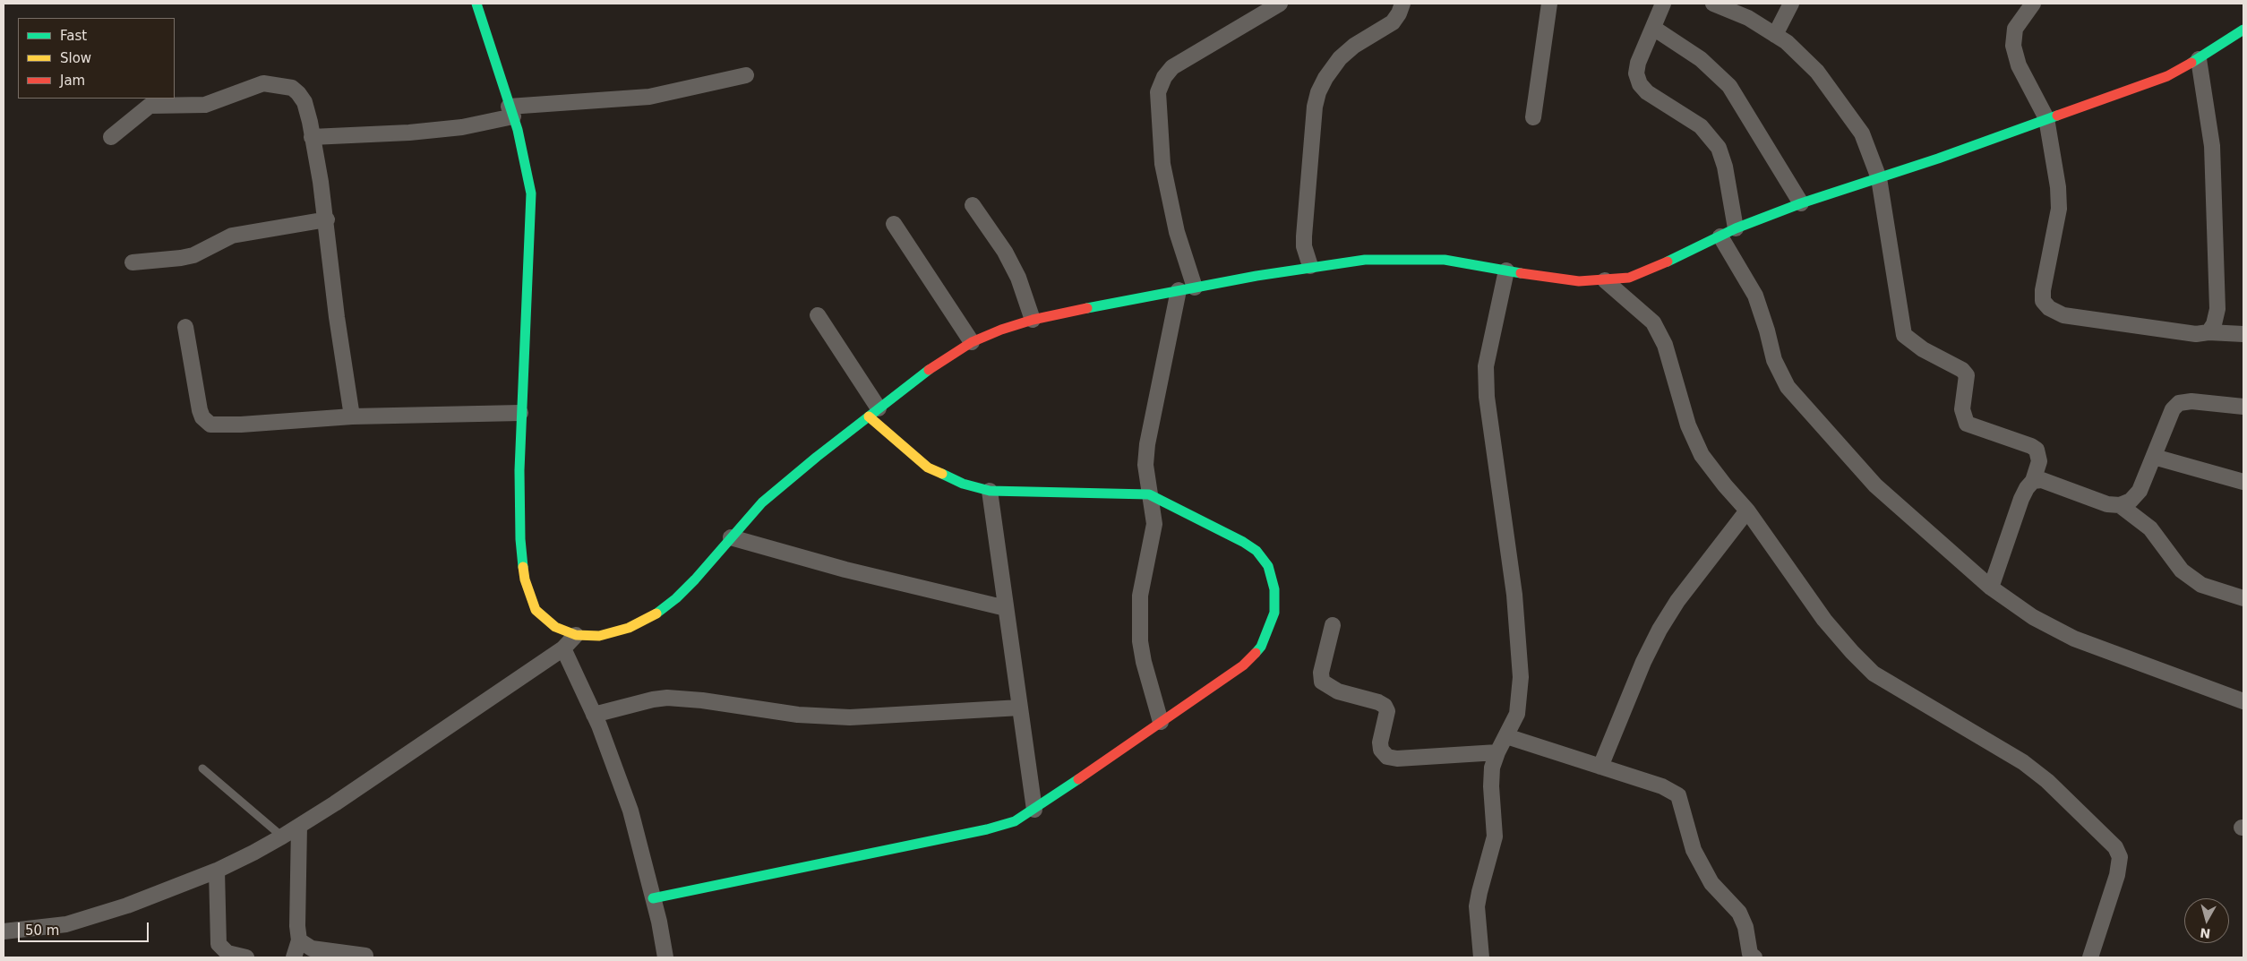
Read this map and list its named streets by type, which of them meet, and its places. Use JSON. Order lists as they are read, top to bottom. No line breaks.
{"legend":["Fast","Slow","Jam"],"scale_bar":"50 m","north":"bottom"}
